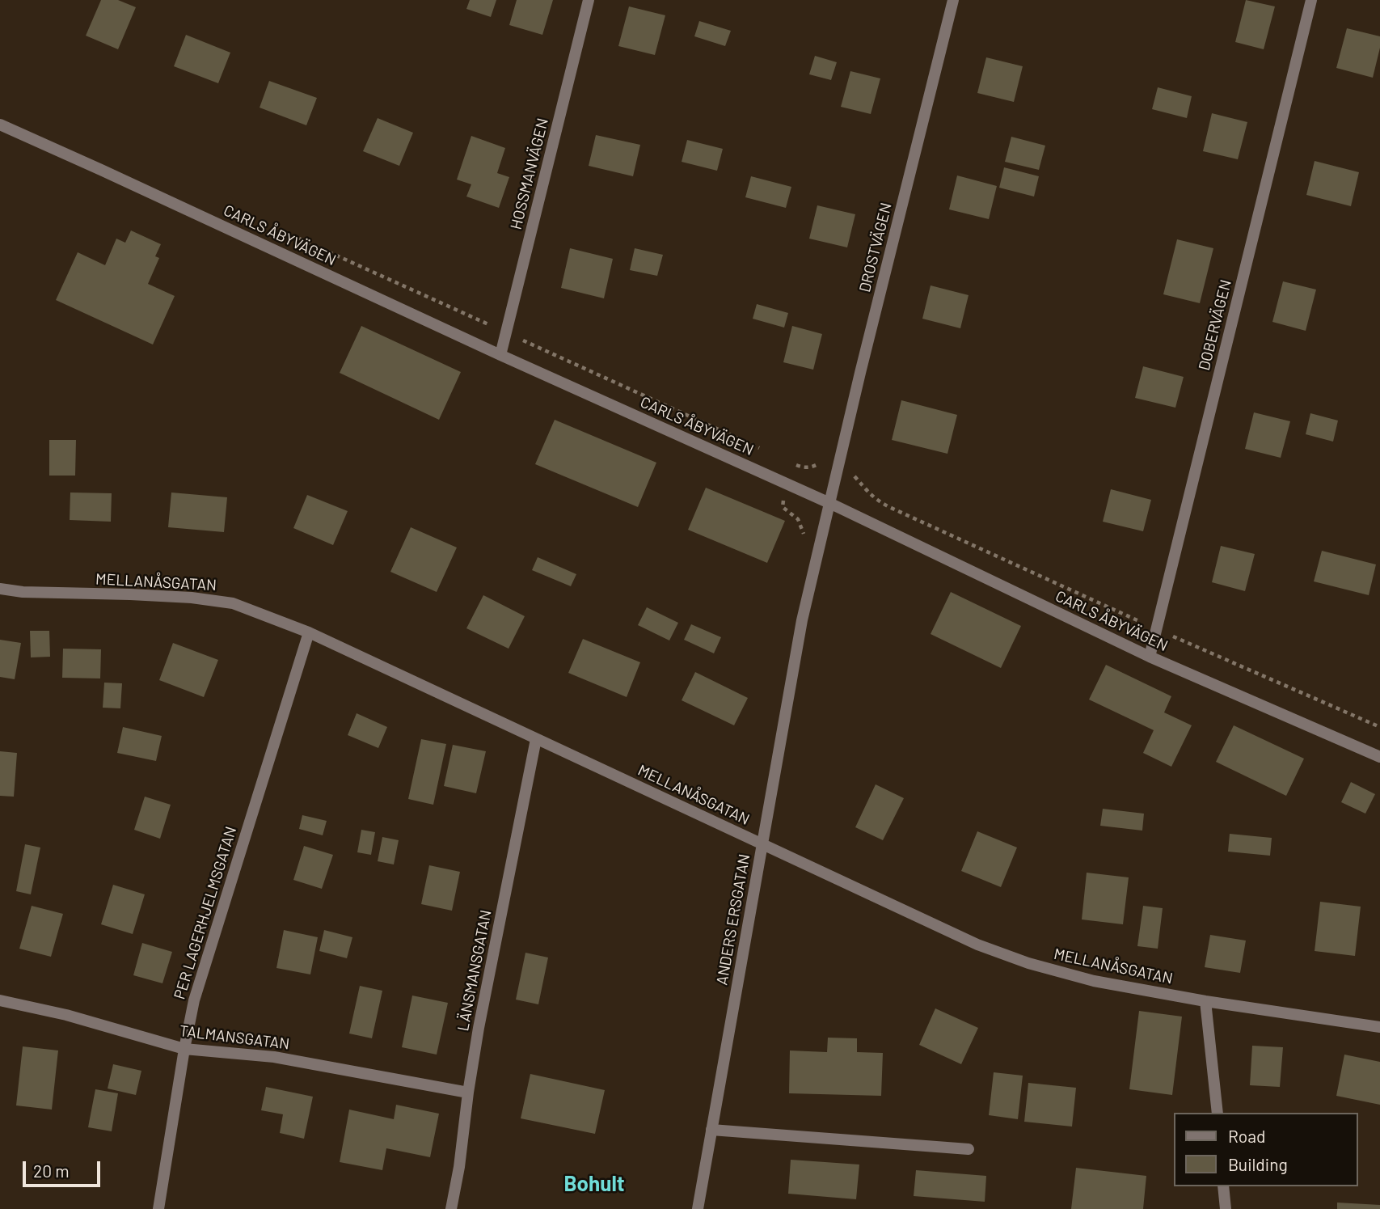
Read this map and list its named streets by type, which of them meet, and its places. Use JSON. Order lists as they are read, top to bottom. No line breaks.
{"streets":{"street":["HOSSMANVÄGEN","CARLS ÅBYVÄGEN","DROSTVÄGEN","DOBERVÄGEN","MELLANÅSGATAN","PER LAGERHJELMSGATAN","ANDERS ERSGATAN","LÄNSMANSGATAN","TALMANSGATAN"]},"crossings":[["HOSSMANVÄGEN","CARLS ÅBYVÄGEN"],["CARLS ÅBYVÄGEN","DROSTVÄGEN"],["CARLS ÅBYVÄGEN","DOBERVÄGEN"],["CARLS ÅBYVÄGEN","ANDERS ERSGATAN"],["DROSTVÄGEN","ANDERS ERSGATAN"],["MELLANÅSGATAN","PER LAGERHJELMSGATAN"],["MELLANÅSGATAN","ANDERS ERSGATAN"],["MELLANÅSGATAN","LÄNSMANSGATAN"],["PER LAGERHJELMSGATAN","TALMANSGATAN"],["LÄNSMANSGATAN","TALMANSGATAN"]],"districts":["Bohult"],"legend":["Road","Building"],"scale_bar":"20 m"}
